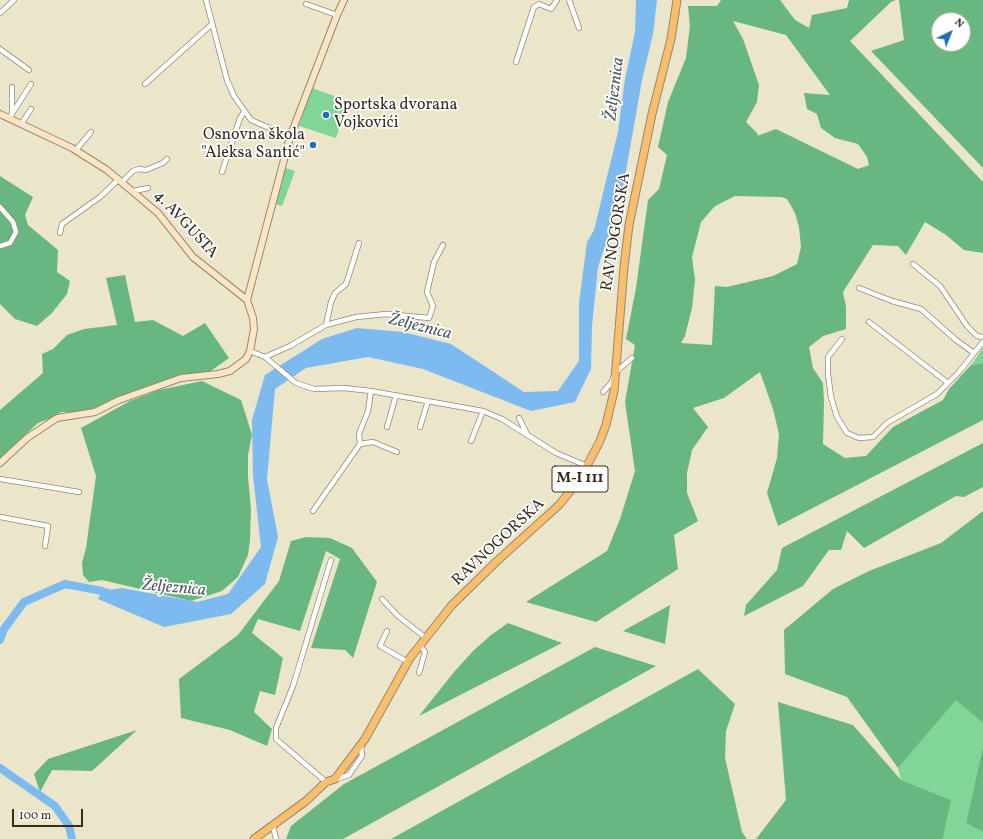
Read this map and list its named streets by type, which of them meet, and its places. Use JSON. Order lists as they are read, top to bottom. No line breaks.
{"streets":{"main road":["4. AVGUSTA","RAVNOGORSKA","M-I 111"]},"water":["Željeznica"],"places":["Sportska dvorana Vojkovići","Osnovna škola \"Aleksa Santić\""],"scale_bar":"100 m","north":"top right"}
